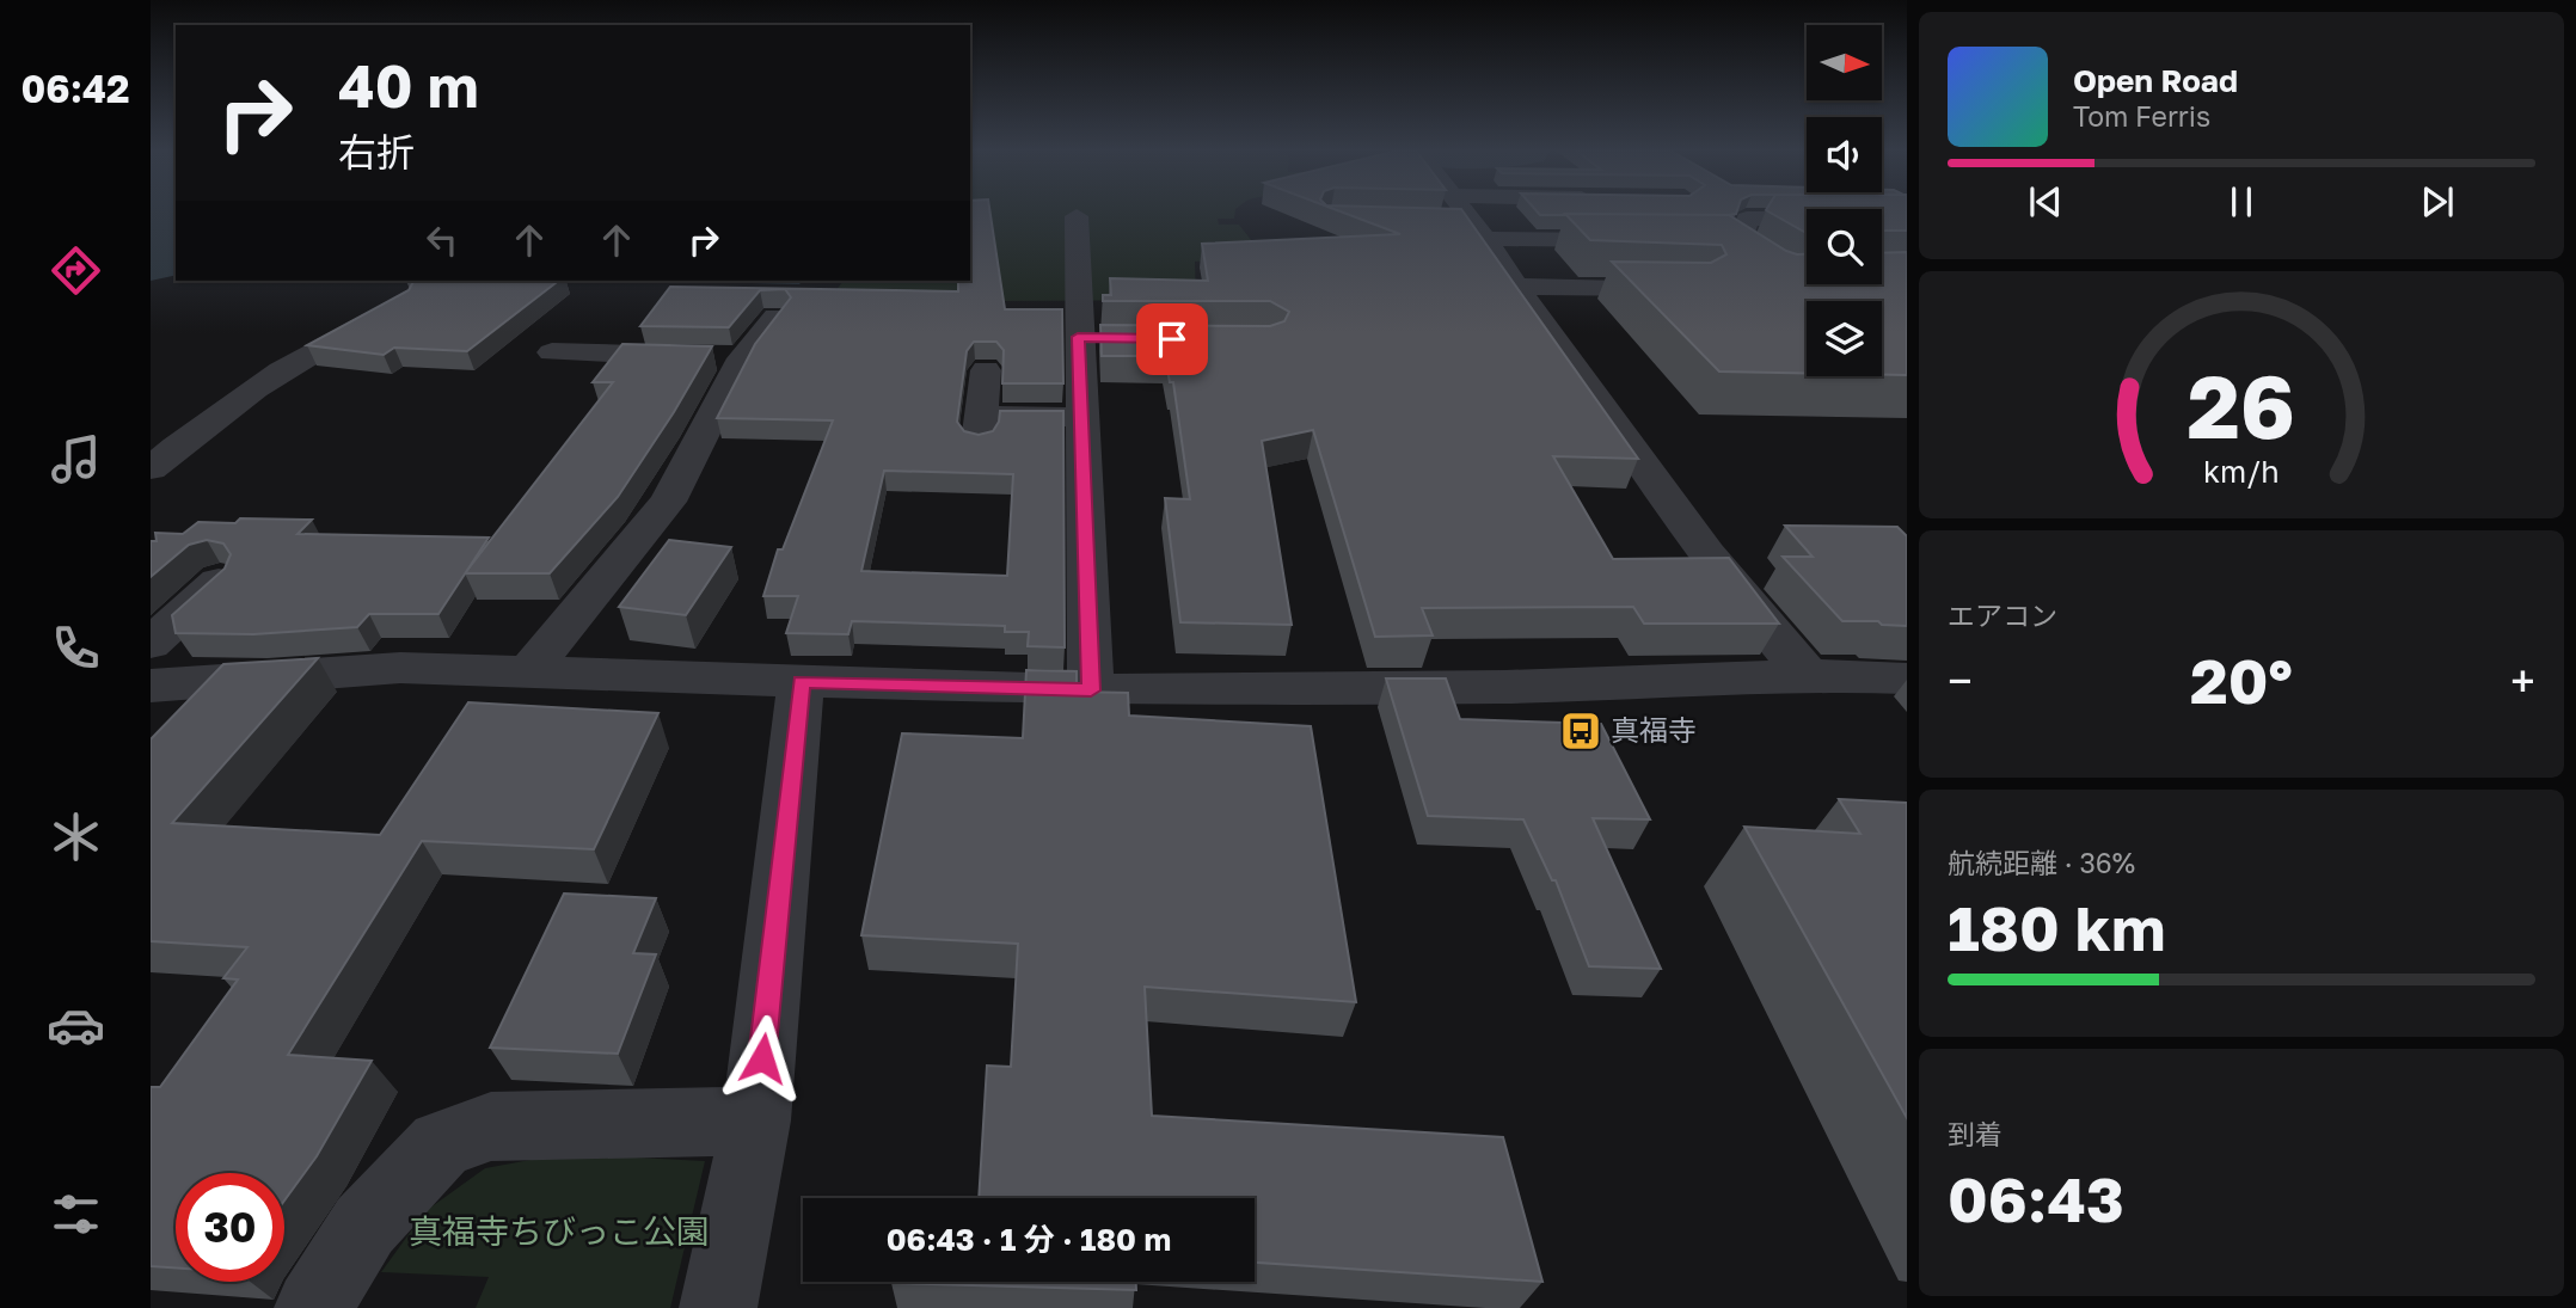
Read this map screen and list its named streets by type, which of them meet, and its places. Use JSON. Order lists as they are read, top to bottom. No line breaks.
{"parks":["真福寺ちびっこ公園"],"places":{"bus stop":["真福寺"]},"north":"right","page":{"tabs":"06:42","turn":["40 m","右折"],"song":["Open Road","Tom Ferris"],"tile":["エアコン",["航続距離 · 36%","180 km"],["到着","06:43"]],"heat":["−","20°","+"],"limit":"30","trip":"06:43 · 1 分 · 180 m","gauge":["26","km/h"]}}
